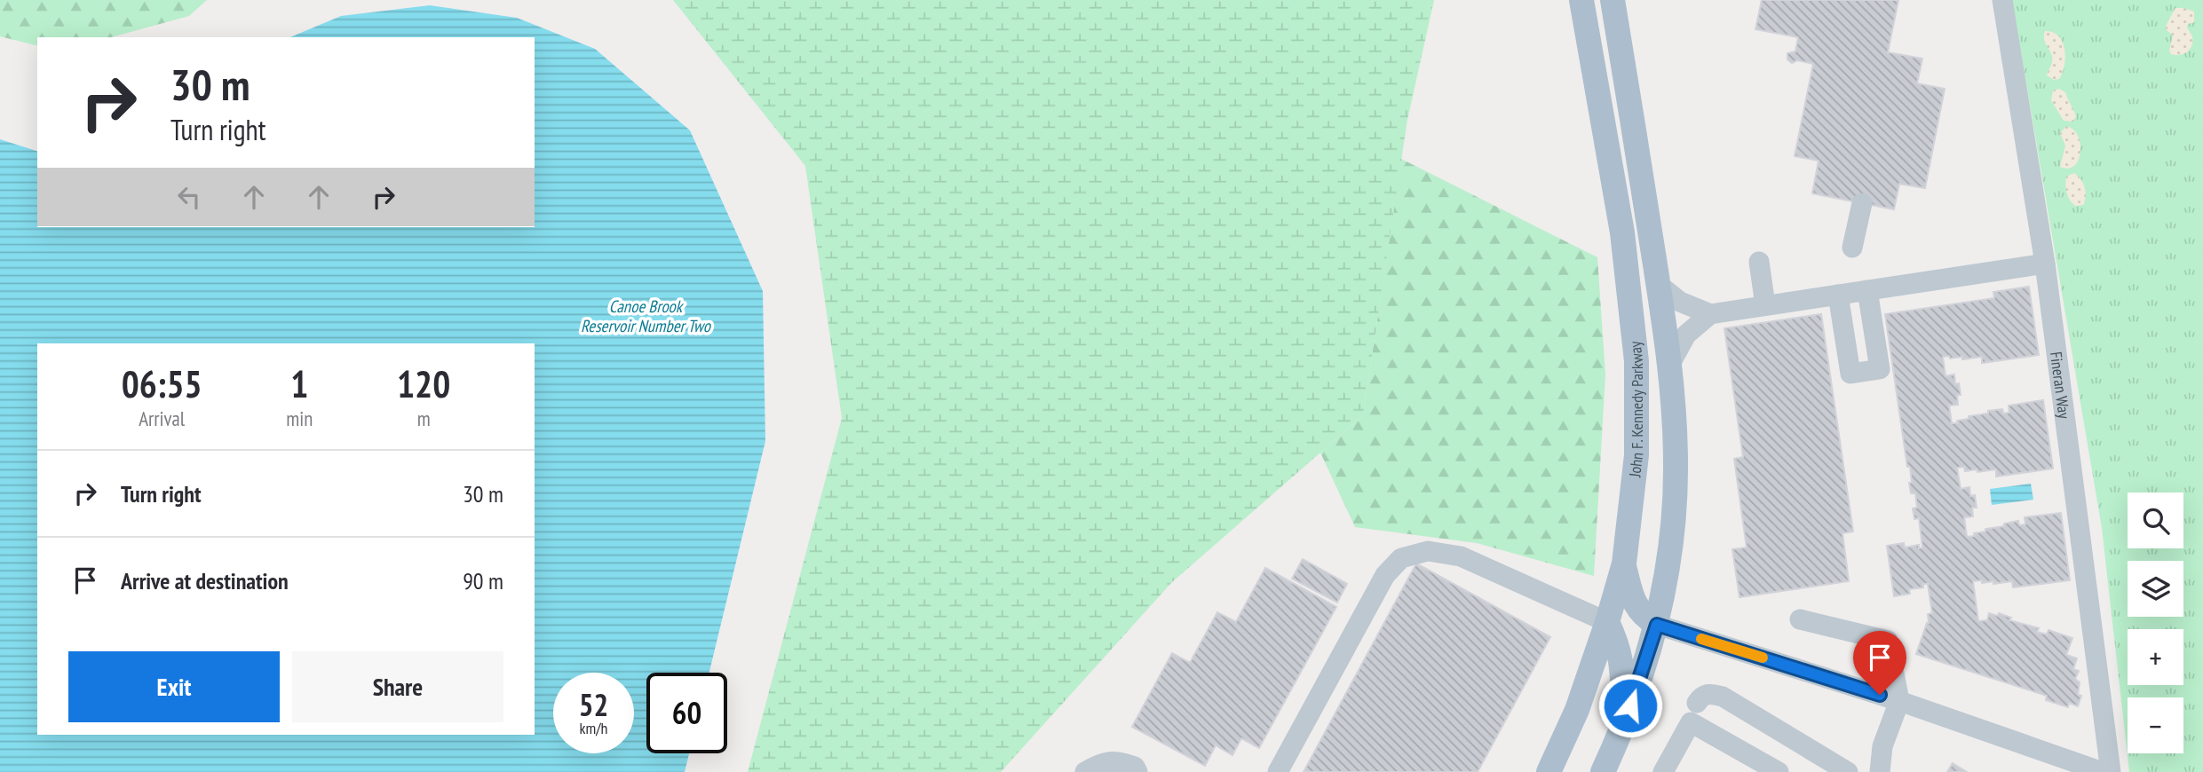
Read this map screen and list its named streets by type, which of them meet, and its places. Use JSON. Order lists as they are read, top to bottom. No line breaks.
{"streets":{"main road":["John F. Kennedy Parkway"],"street":["Fineran Way"]},"water":["Canoe Brook Reservoir Number Two"],"page":{"turn":["30 m","Turn right"],"eta":["06:55","Arrival","1","min","120","m"],"list":[{"name":"Turn right","value":"30 m"},{"name":"Arrive at destination","value":"90 m"}],"map_buttons":["+","−"],"buttons":["Exit","Share"],"speed":"52 km/h","limit":"60"}}
